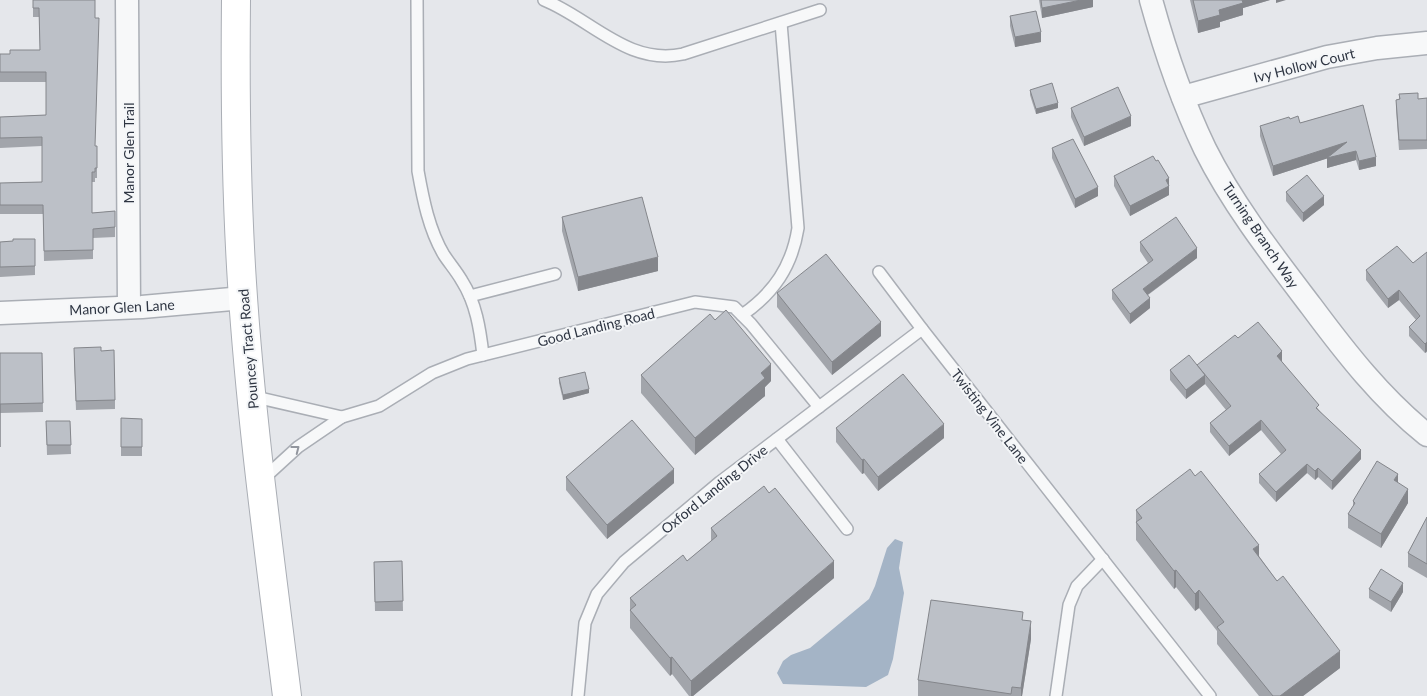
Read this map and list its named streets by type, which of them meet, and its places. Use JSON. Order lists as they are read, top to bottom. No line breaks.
{"streets":{"main road":["Pouncey Tract Road"],"street":["Ivy Hollow Court","Manor Glen Trail","Turning Branch Way","Manor Glen Lane"],"lane":["Good Landing Road","Twisting Vine Lane","Oxford Landing Drive"]},"crossings":[["Ivy Hollow Court","Turning Branch Way"],["Manor Glen Trail","Manor Glen Lane"],["Manor Glen Lane","Pouncey Tract Road"],["Good Landing Road","Oxford Landing Drive"],["Twisting Vine Lane","Oxford Landing Drive"]]}
